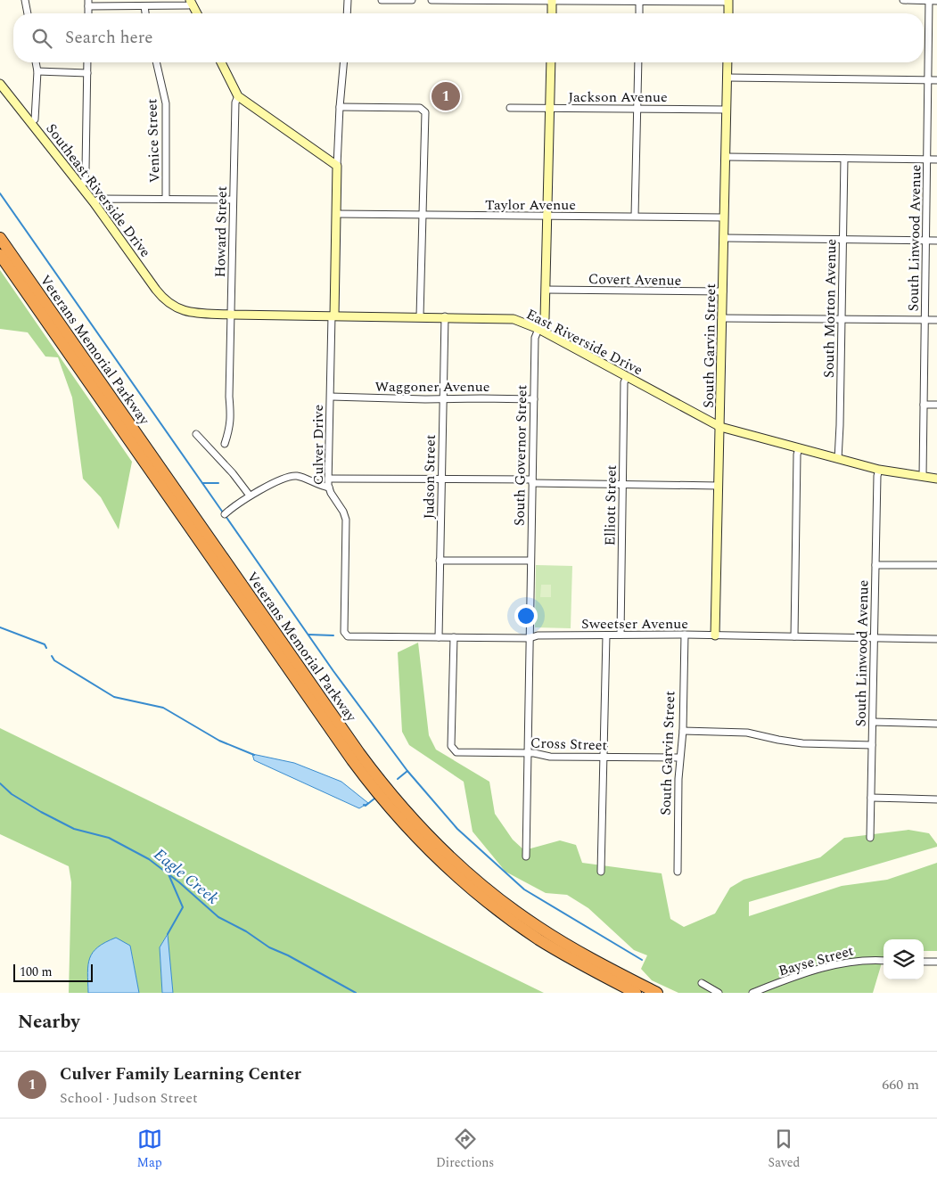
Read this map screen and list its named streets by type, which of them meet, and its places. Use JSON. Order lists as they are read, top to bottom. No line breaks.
{"streets":{"highway":["Veterans Memorial Parkway"],"street":["Jackson Avenue","Venice Street","Southeast Riverside Drive","Taylor Avenue","Howard Street","South Linwood Avenue","Covert Avenue","South Morton Avenue","East Riverside Drive","South Garvin Street","Waggoner Avenue","Culver Drive","South Governor Street","Judson Street","Elliott Street","Sweetser Avenue","Cross Street","Bayse Street"]},"crossings":[["Jackson Avenue","South Garvin Street"],["Jackson Avenue","South Governor Street"],["Southeast Riverside Drive","East Riverside Drive"],["Taylor Avenue","South Garvin Street"],["Taylor Avenue","Culver Drive"],["Taylor Avenue","South Governor Street"],["Howard Street","East Riverside Drive"],["South Linwood Avenue","East Riverside Drive"],["South Linwood Avenue","Sweetser Avenue"],["Covert Avenue","South Garvin Street"],["Covert Avenue","South Governor Street"],["South Morton Avenue","East Riverside Drive"],["East Riverside Drive","South Garvin Street"],["East Riverside Drive","Culver Drive"],["East Riverside Drive","South Governor Street"],["East Riverside Drive","Judson Street"],["East Riverside Drive","Elliott Street"],["South Garvin Street","Sweetser Avenue"],["South Garvin Street","Cross Street"],["Waggoner Avenue","Culver Drive"],["Waggoner Avenue","South Governor Street"],["Waggoner Avenue","Judson Street"],["Culver Drive","Sweetser Avenue"],["South Governor Street","Sweetser Avenue"],["South Governor Street","Cross Street"],["Judson Street","Sweetser Avenue"],["Elliott Street","Sweetser Avenue"],["Sweetser Avenue","Cross Street"]],"water":["Eagle Creek"],"scale_bar":"100 m","page":{"search":"Search here","pins":"1","scale":"100 m","heading":"Nearby","list":[{"mark":"1","name":"Culver Family Learning Center","note":"School · Judson Street","value":"660 m"}],"nav":["Map","Directions","Saved"]}}
